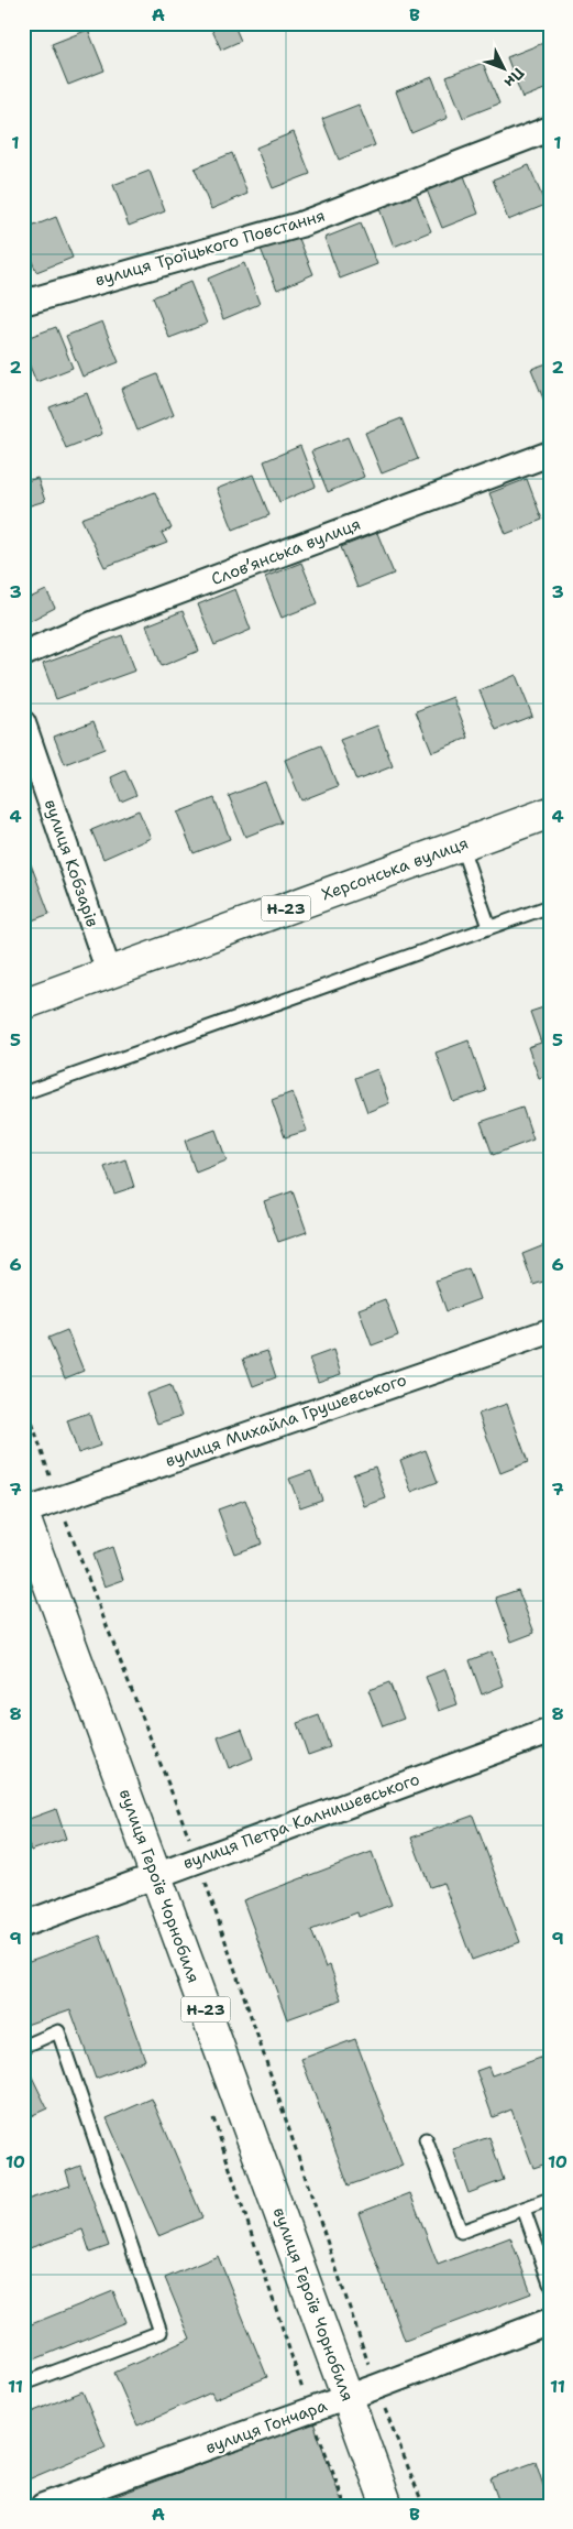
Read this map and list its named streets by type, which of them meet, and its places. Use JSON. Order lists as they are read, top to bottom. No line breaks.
{"streets":{"main road":["Херсонська вулиця","Н-23","вулиця Героїв Чорнобиля"],"street":["вулиця Троїцького Повстання","Словʼянська вулиця","вулиця Кобзарів","вулиця Михайла Грушевського","вулиця Петра Калнишевського","вулиця Гончара"]},"crossings":[["вулиця Кобзарів","Херсонська вулиця"],["вулиця Михайла Грушевського","вулиця Героїв Чорнобиля"],["вулиця Петра Калнишевського","вулиця Героїв Чорнобиля"],["вулиця Героїв Чорнобиля","вулиця Гончара"]],"north":"bottom right","grid":{"columns":["A","B"],"rows":["1","2","3","4","5","6","7","8","9","10","11"]}}
